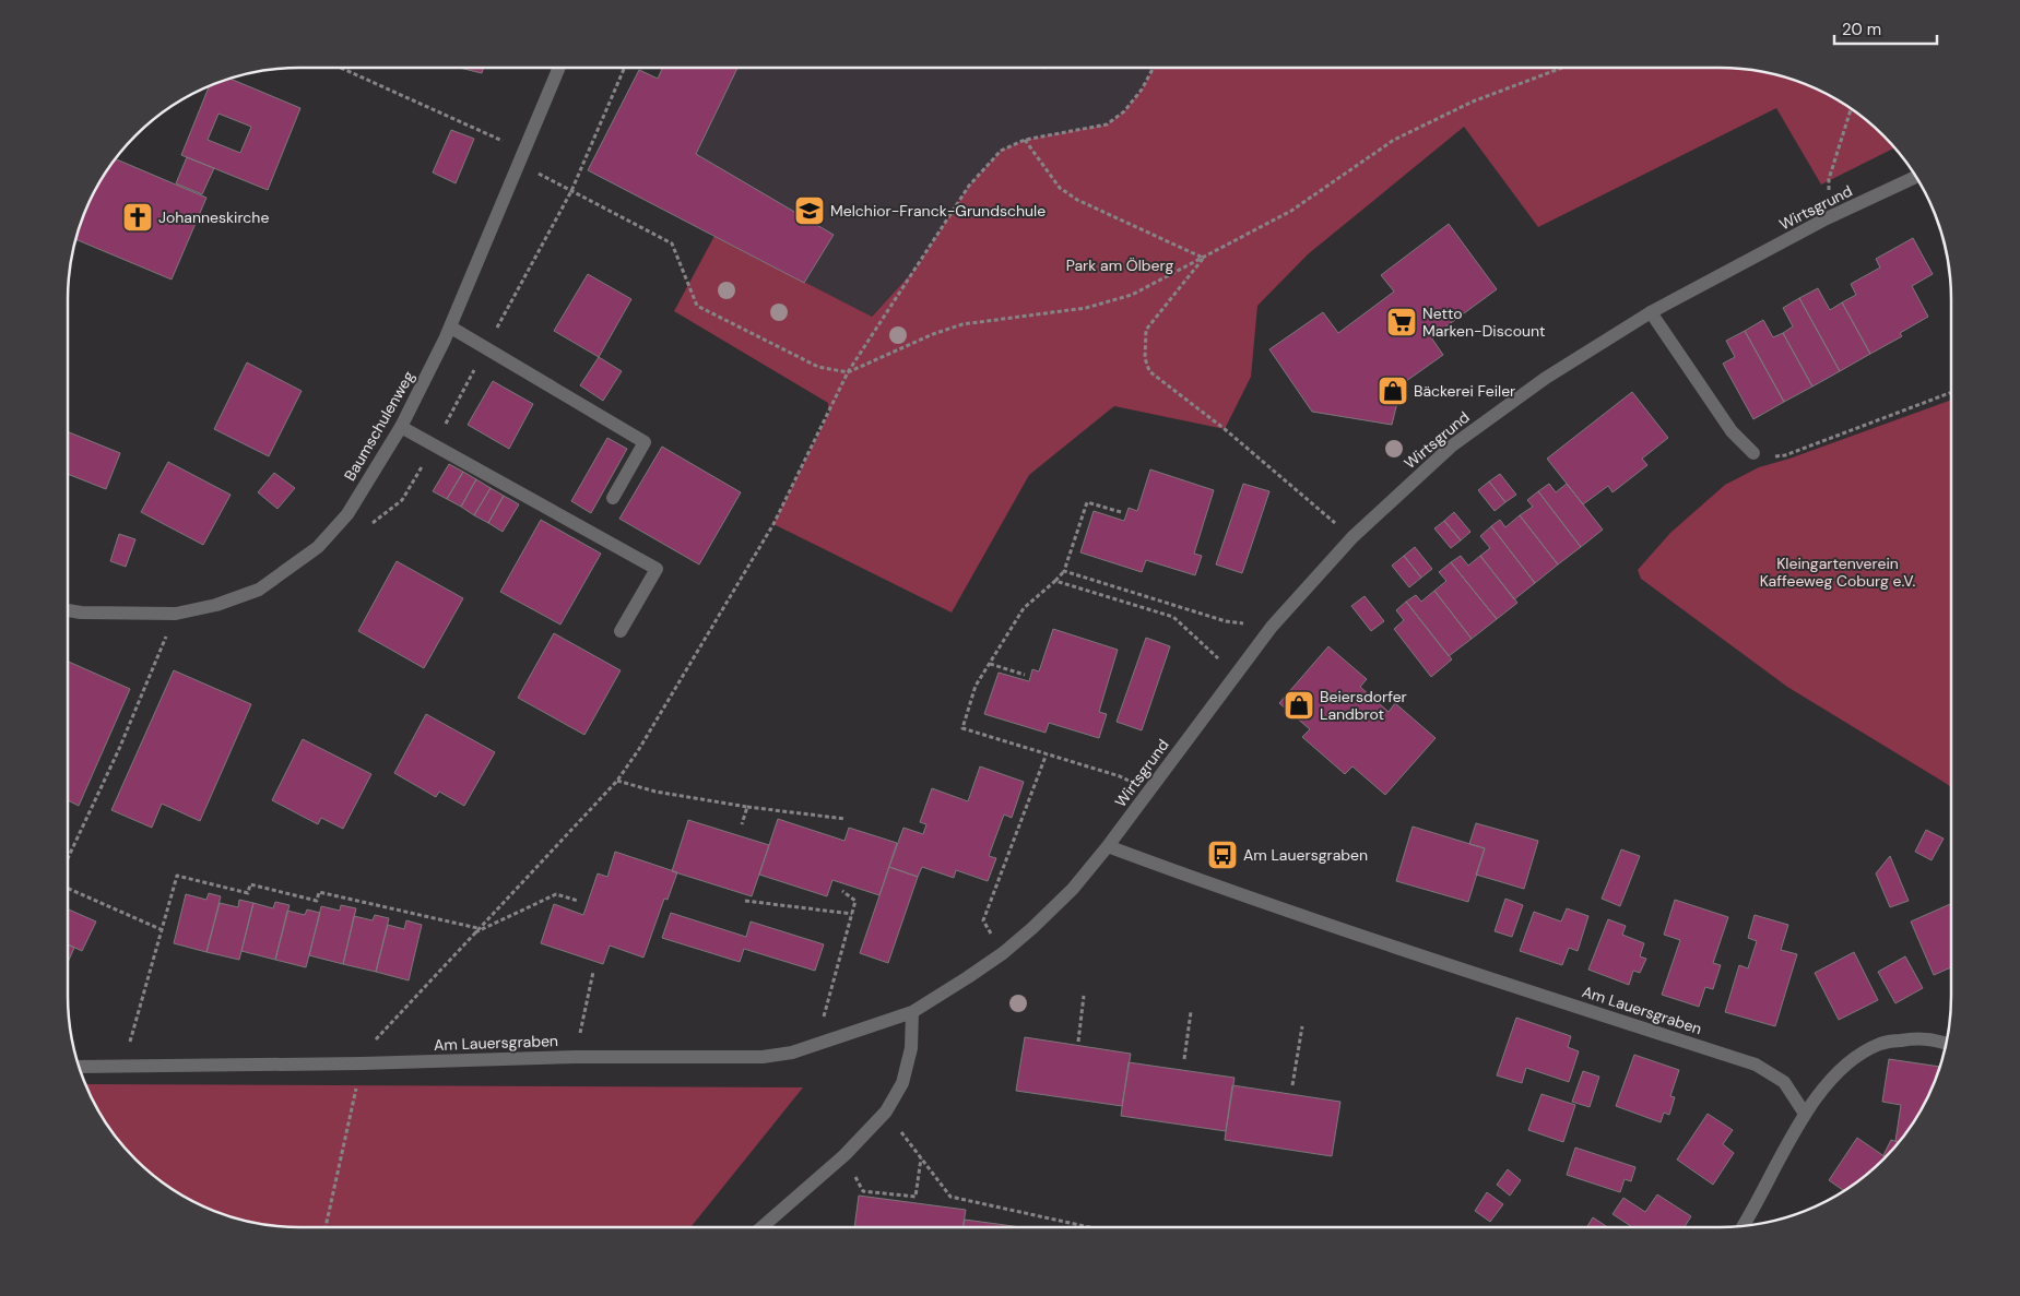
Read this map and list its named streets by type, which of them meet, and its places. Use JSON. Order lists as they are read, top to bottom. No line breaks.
{"streets":{"street":["Wirtsgrund","Baumschulenweg","Am Lauersgraben"]},"crossings":[["Wirtsgrund","Am Lauersgraben"]],"parks":["Park am Ölberg","Kleingartenverein Kaffeeweg Coburg e.V."],"places":{"school or university":["Melchior-Franck-Grundschule"],"church":["Johanneskirche"],"supermarket":["Netto Marken-Discount"],"shop":["Bäckerei Feiler","Beiersdorfer Landbrot"],"bus stop":["Am Lauersgraben"]},"scale_bar":"20 m"}
